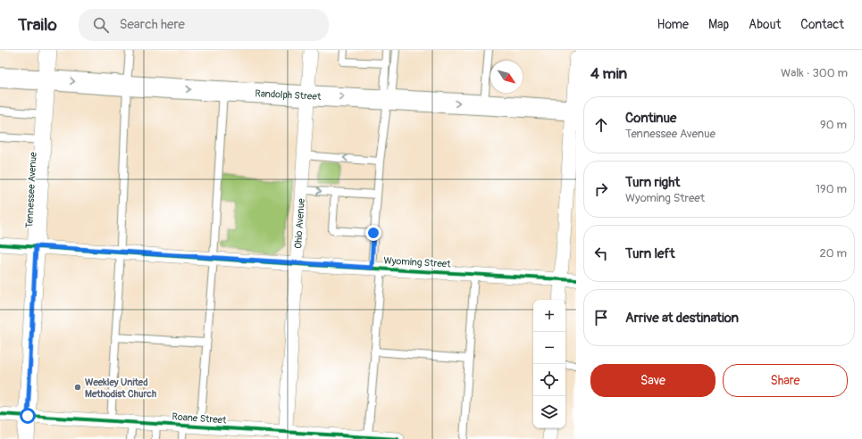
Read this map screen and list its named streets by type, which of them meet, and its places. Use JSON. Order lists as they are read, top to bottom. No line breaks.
{"streets":{"main road":["Randolph Street"],"street":["Tennessee Avenue","Ohio Avenue","Wyoming Street","Roane Street"]},"crossings":[["Randolph Street","Tennessee Avenue"],["Randolph Street","Ohio Avenue"],["Tennessee Avenue","Wyoming Street"],["Tennessee Avenue","Roane Street"],["Ohio Avenue","Wyoming Street"],["Ohio Avenue","Roane Street"]],"one_way":["Randolph Street"],"places":["Weekley United Methodist Church"],"north":"bottom right","page":{"header":"Trailo","search":"Search here","nav":["Home","Map","About","Contact"],"heading":["4 min","Walk · 300 m"],"list":[["Continue","Tennessee Avenue","90 m"],["Turn right","Wyoming Street","190 m"],["Turn left","20 m"],"Arrive at destination"],"map_buttons":["+","−"],"buttons":["Save","Share"]}}
